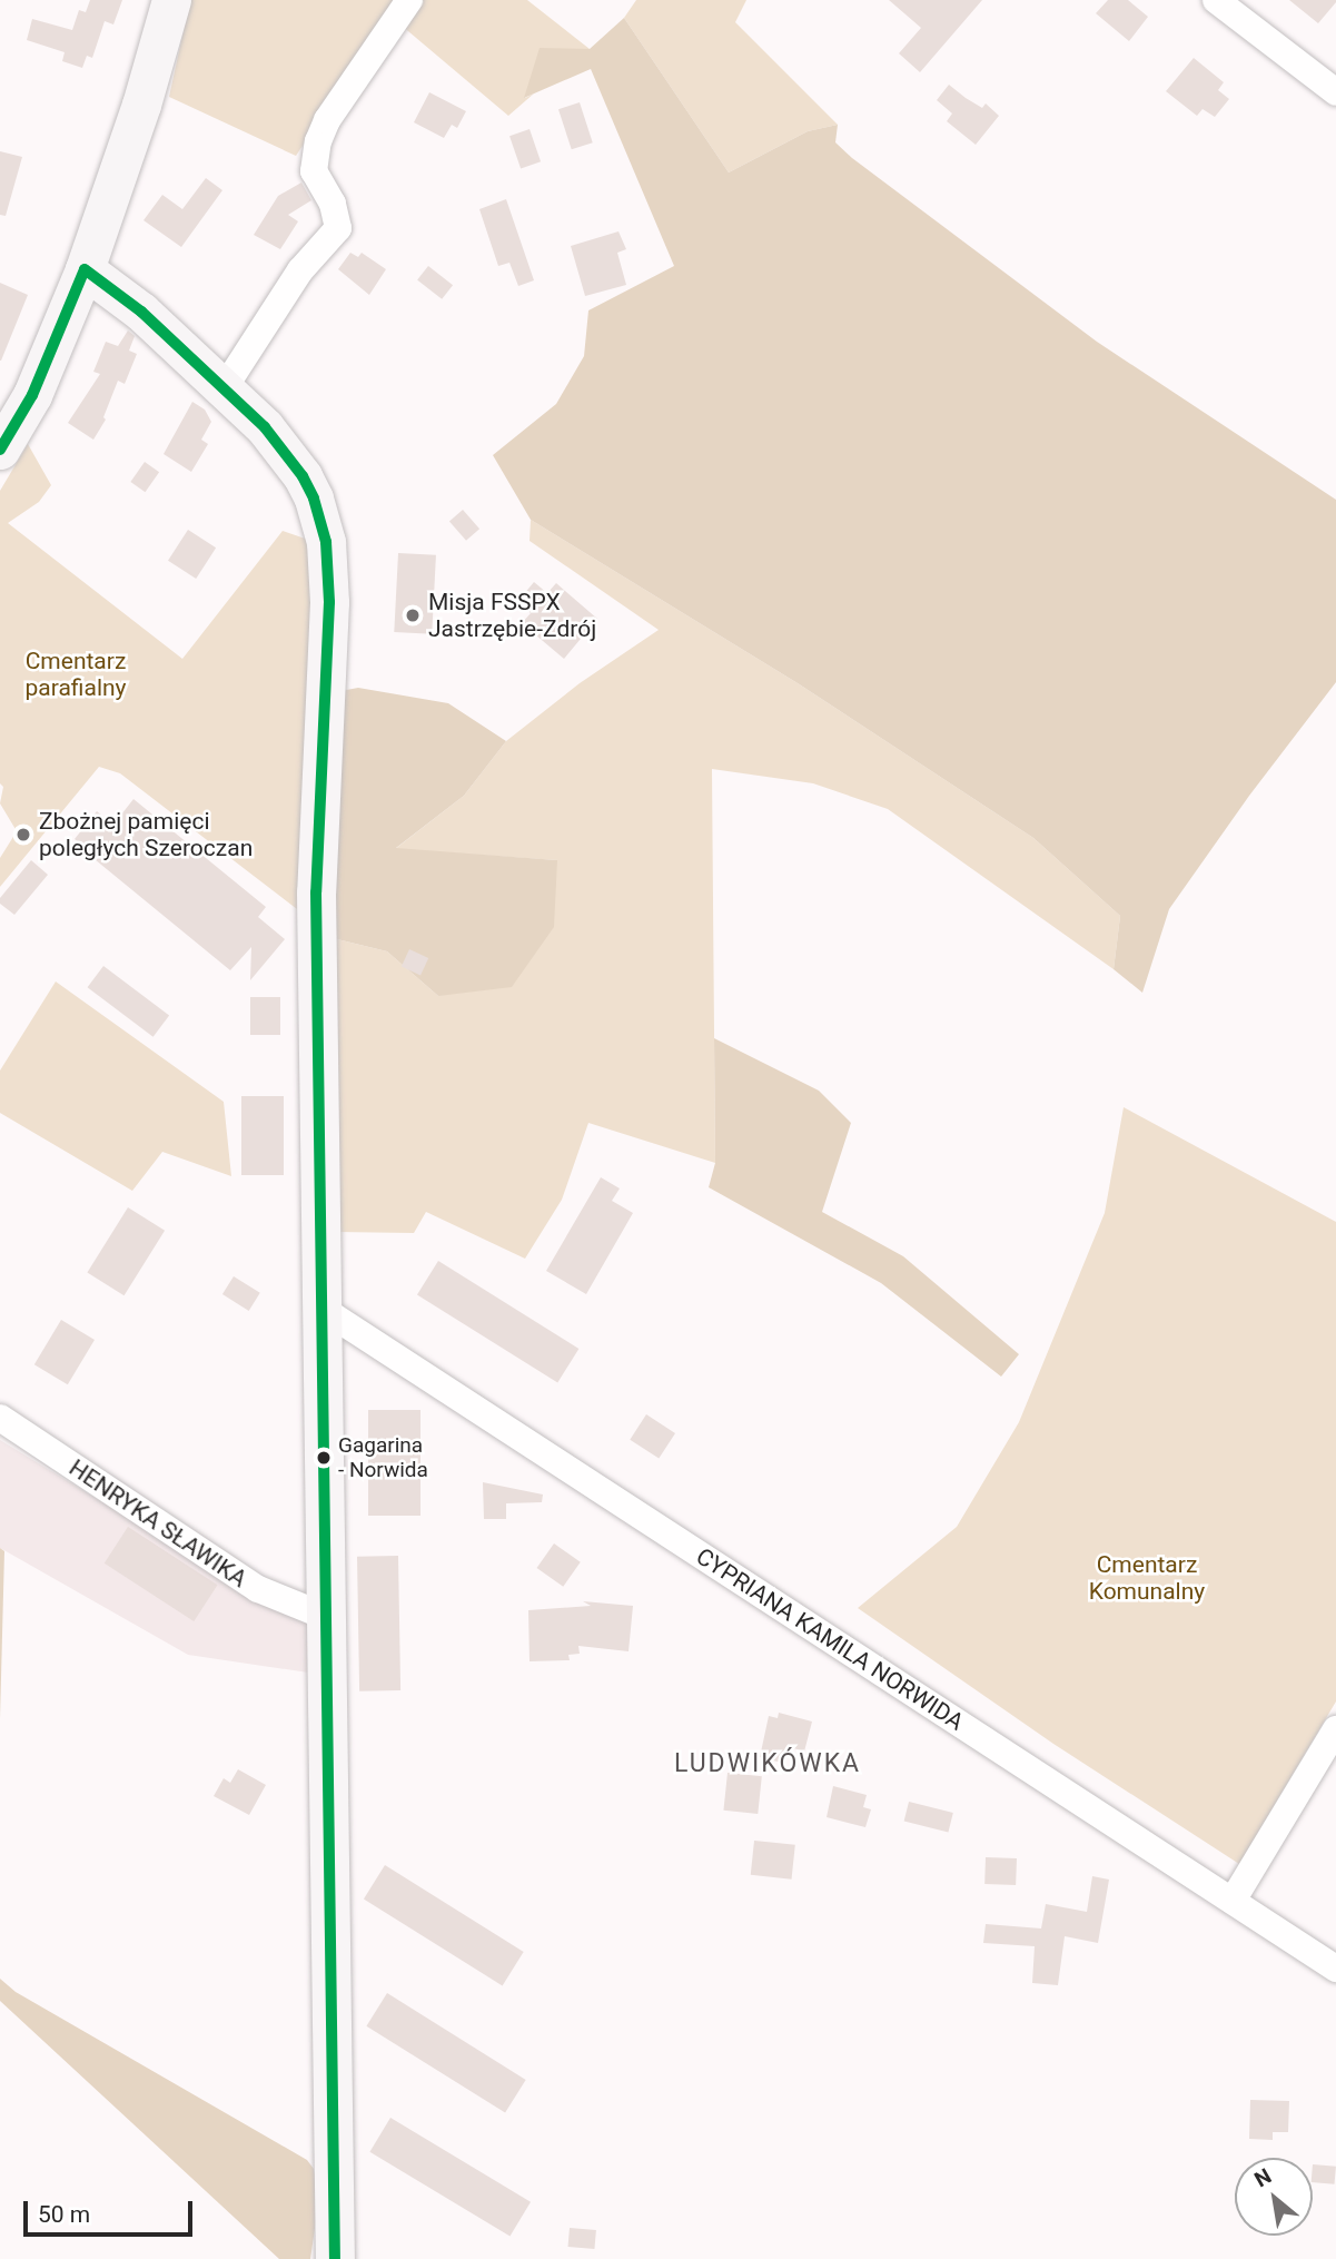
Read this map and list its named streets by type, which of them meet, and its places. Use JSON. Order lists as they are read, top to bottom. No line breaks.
{"streets":{"street":["HENRYKA SŁAWIKA","CYPRIANA KAMILA NORWIDA"]},"districts":["LUDWIKÓWKA"],"parks":["Cmentarz parafialny","Cmentarz Komunalny"],"places":["Misja FSSPX Jastrzębie-Zdrój","Zbożnej pamięci poległych Szeroczan","Gagarina - Norwida"],"scale_bar":"50 m","north":"top left"}
